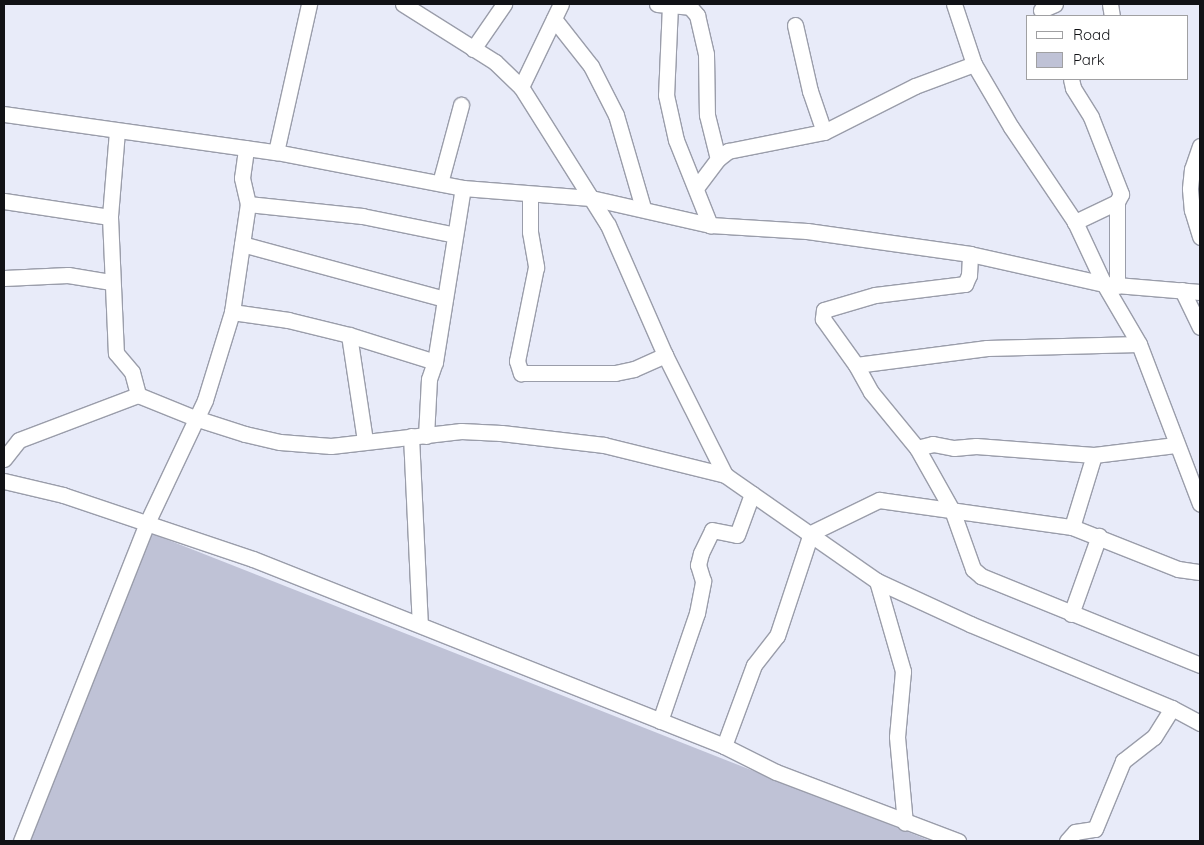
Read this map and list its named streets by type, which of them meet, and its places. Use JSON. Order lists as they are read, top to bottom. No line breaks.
{"legend":["Road","Park"]}
